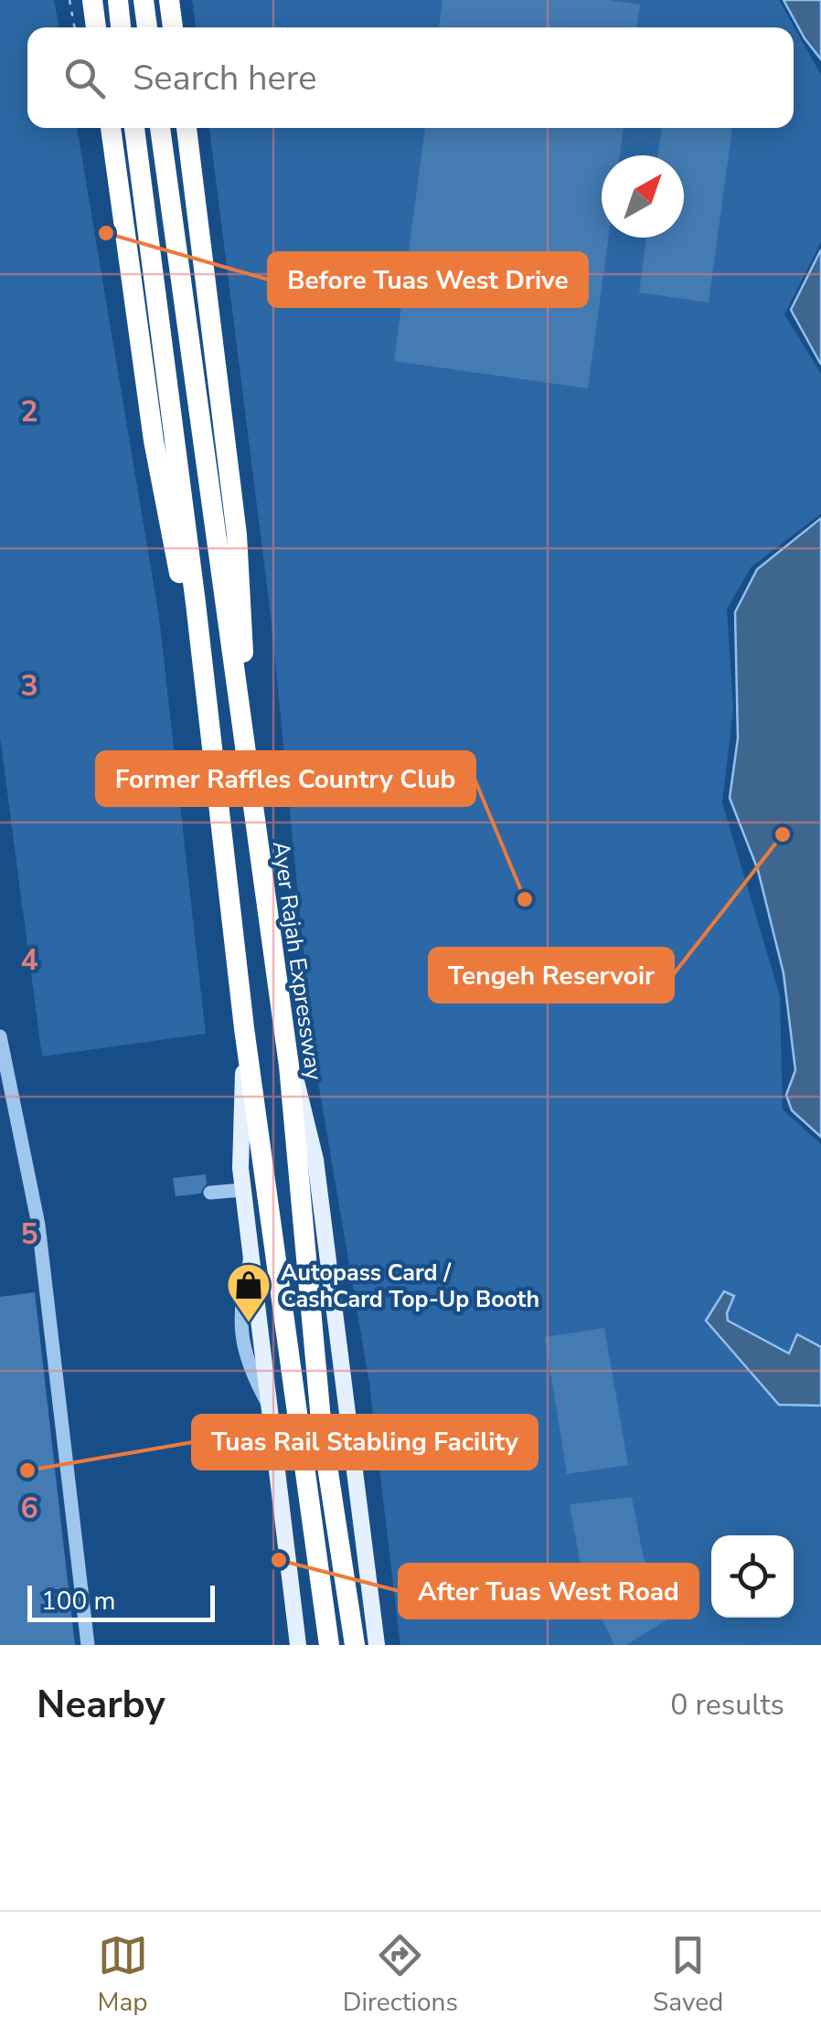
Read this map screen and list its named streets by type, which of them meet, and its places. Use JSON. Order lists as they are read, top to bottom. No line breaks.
{"streets":{"highway":["Ayer Rajah Expressway"]},"places":{"other":["Before Tuas West Drive","Tengeh Reservoir","Former Raffles Country Club","Tuas Rail Stabling Facility","After Tuas West Road"],"shop":["Autopass Card / CashCard Top-Up Booth"]},"scale_bar":"100 m","north":"top right","page":{"search":"Search here","scale":"100 m","heading":["Nearby","0 results"],"nav":["Map","Directions","Saved"]},"grid":{"rows":["2","3","4","5","6"]}}
